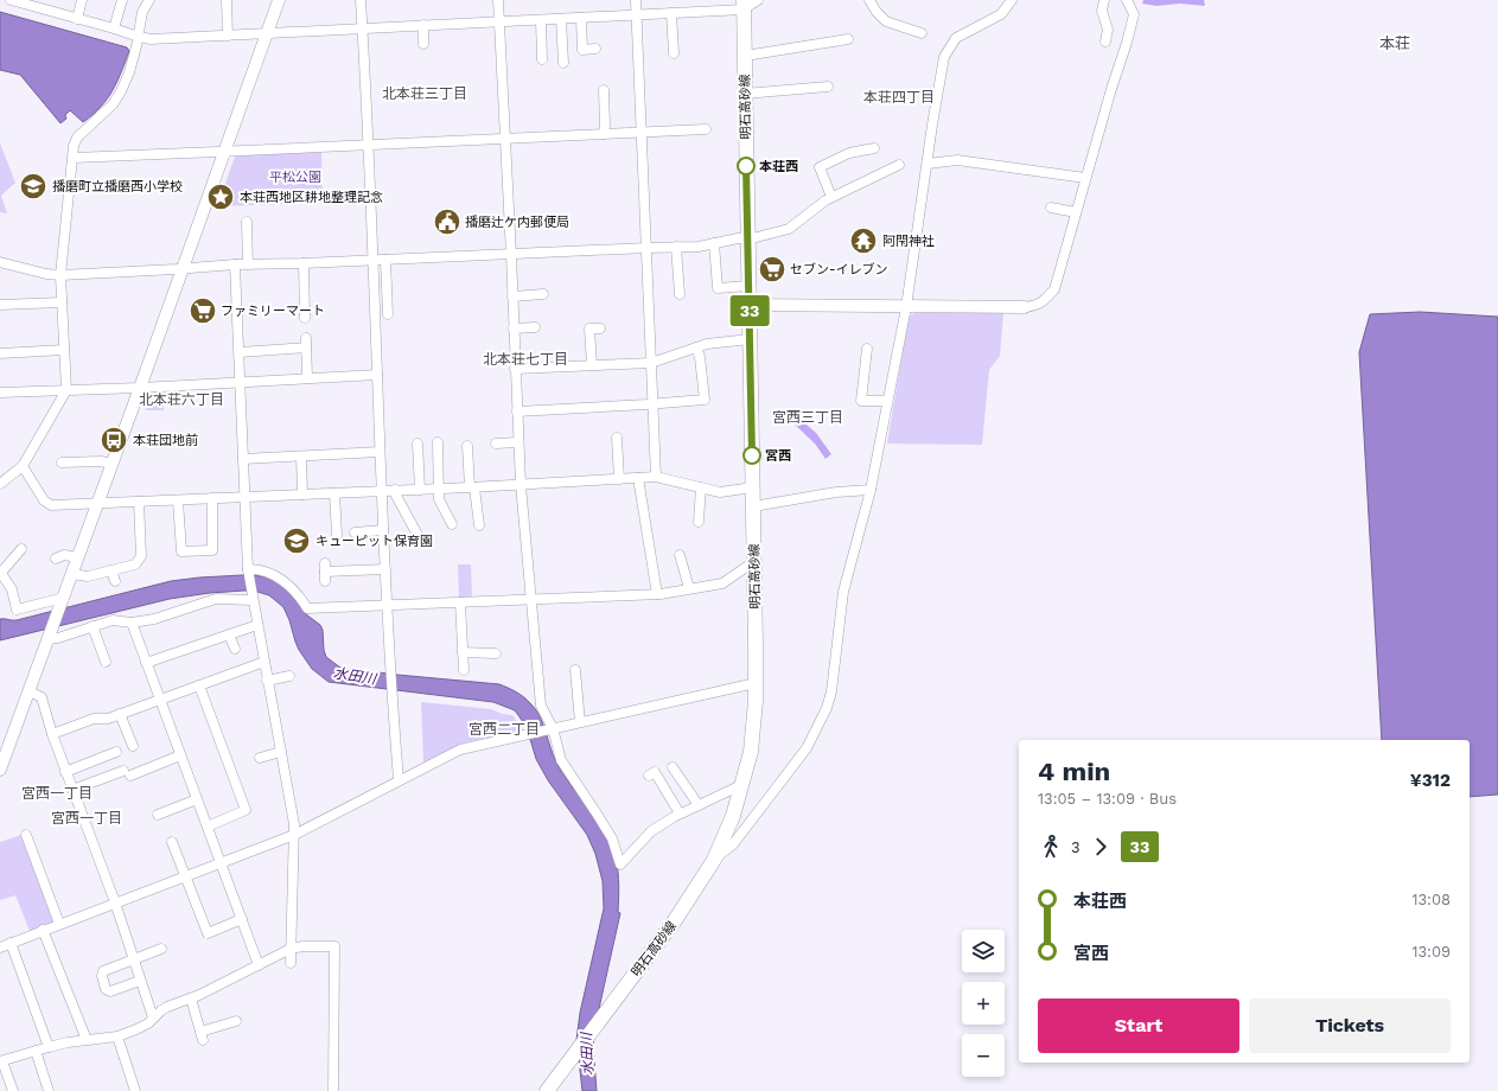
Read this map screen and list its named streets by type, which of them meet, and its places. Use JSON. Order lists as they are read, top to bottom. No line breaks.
{"streets":{"main road":["明石高砂線"]},"districts":["本荘","北本荘三丁目","本荘四丁目","北本荘七丁目","北本荘六丁目","宮西三丁目","宮西二丁目","宮西一丁目","宮西一丁目"],"water":["水田川"],"parks":["平松公園"],"places":{"other":["本荘西","宮西"],"school or university":["播磨町立播磨西小学校","キューピット保育園"],"place":["本荘西地区耕地整理記念"],"public building":["播磨辻ケ内郵便局"],"temple":["阿閇神社"],"supermarket":["セブン-イレブン","ファミリーマート"],"bus stop":["本荘団地前"]},"lines":["bus line 33"],"page":{"on_map":"33","heading":["4 min","13:05 – 13:09 · Bus","¥312"],"legs":["3","33"],"list":[{"name":"本荘西","value":"13:08"},{"name":"宮西","value":"13:09"}],"map_buttons":["+","−"],"buttons":["Start","Tickets"]}}
